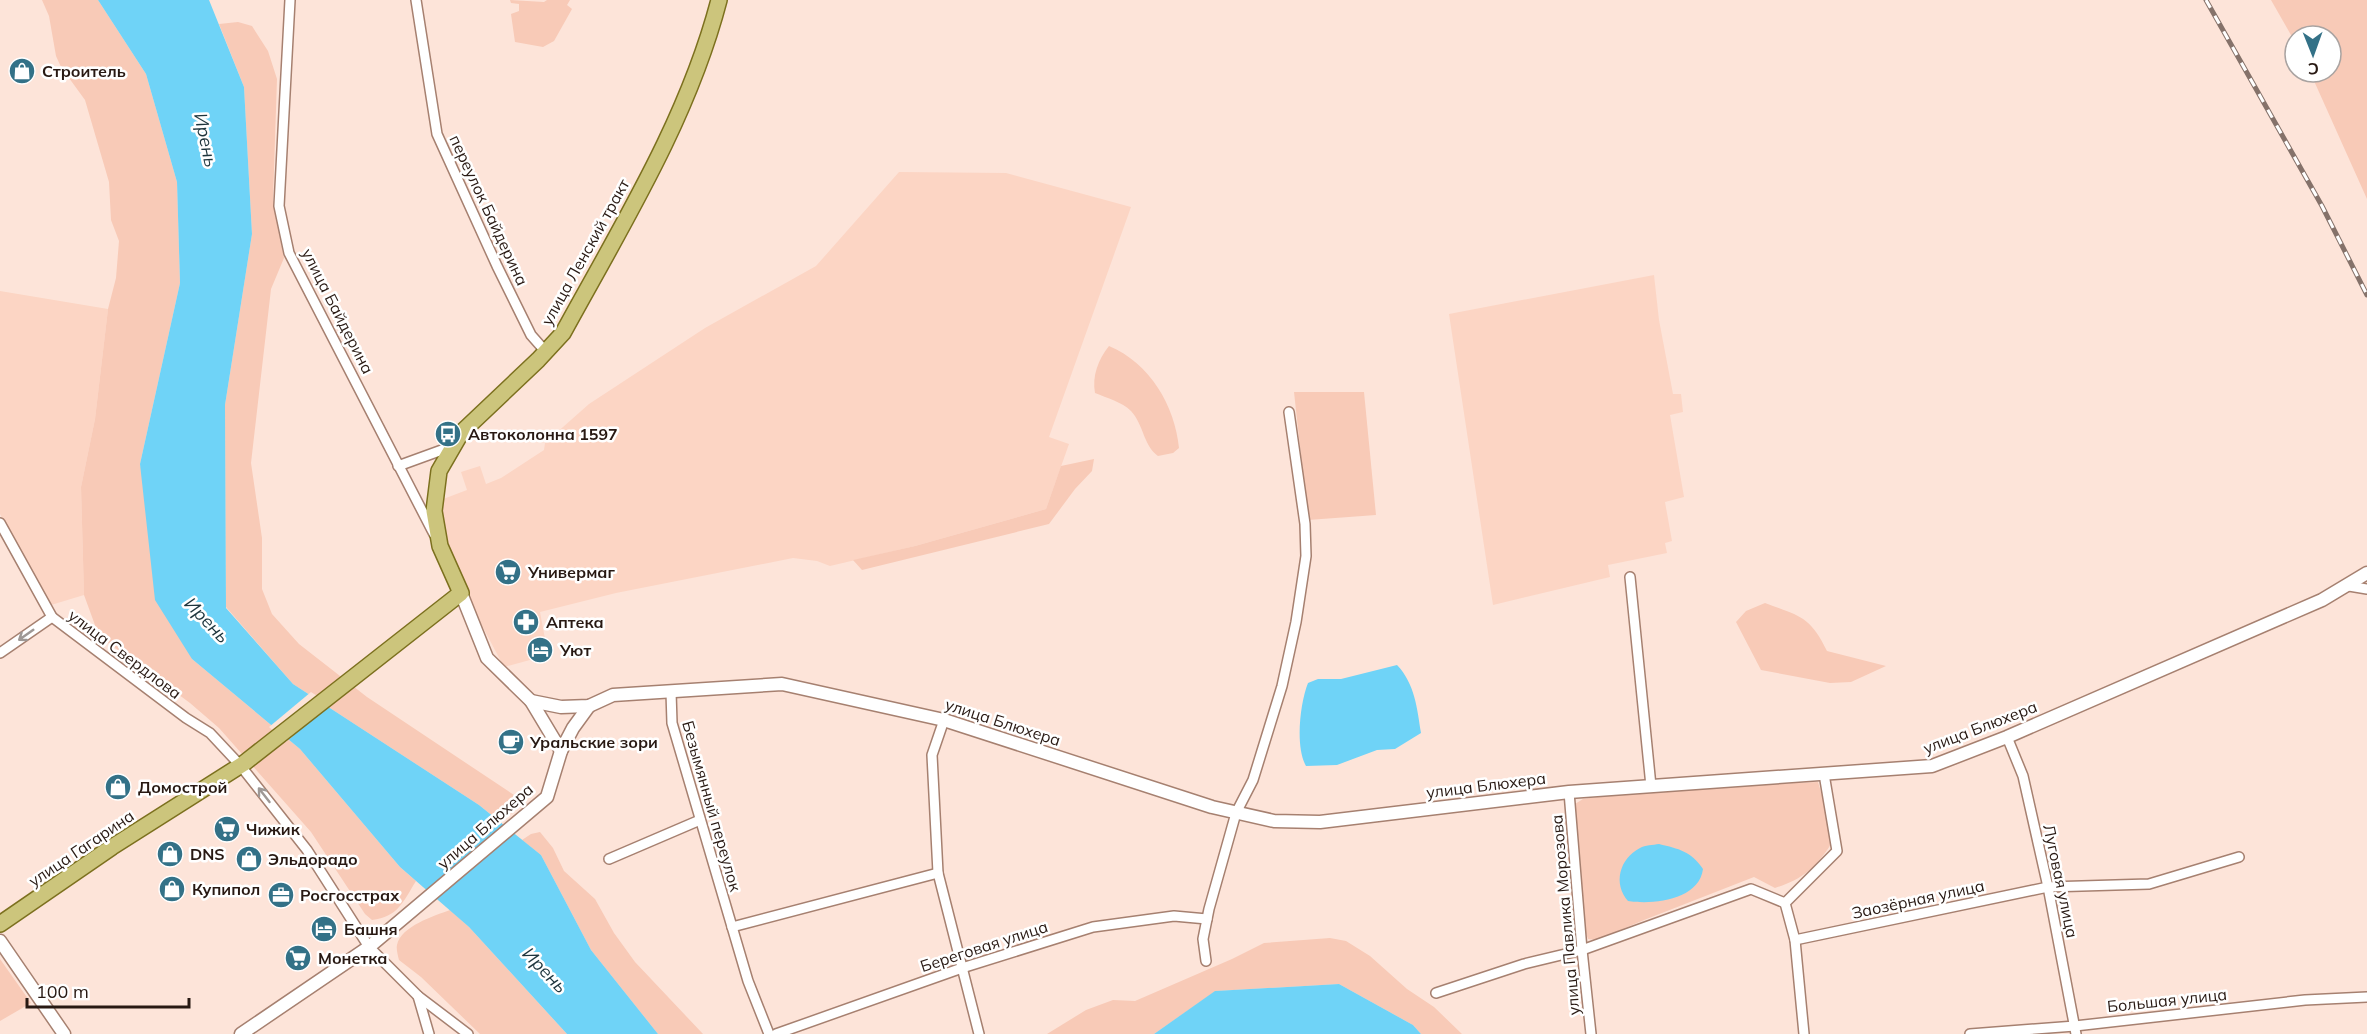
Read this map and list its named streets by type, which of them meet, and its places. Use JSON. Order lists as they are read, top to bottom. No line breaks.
{"streets":{"main road":["улица Ленский тракт","улица Гагарина"],"street":["переулок Байдерина","улица Байдерина","улица Свердлова","улица Блюхера","Безымянный переулок","Луговая улица","Заозёрная улица","улица Павлика Морозова","Береговая улица","Большая улица"]},"crossings":[["переулок Байдерина","улица Ленский тракт"],["улица Ленский тракт","улица Байдерина"],["улица Ленский тракт","улица Гагарина"],["улица Свердлова","улица Гагарина"],["улица Блюхера","Безымянный переулок"],["улица Блюхера","Луговая улица"],["улица Блюхера","улица Павлика Морозова"],["Луговая улица","Заозёрная улица"],["Луговая улица","Большая улица"]],"water":["Ирень"],"places":{"shop":["Строитель","Домострой","DNS","Эльдорадо","Купипол"],"bus stop":["Автоколонна 1597"],"supermarket":["Универмаг","Чижик","Монетка"],"pharmacy":["Аптека"],"hotel":["Уют","Башня"],"cafe":["Уральские зори"],"office":["Росгосстрах"]},"scale_bar":"100 m","north":"bottom"}
